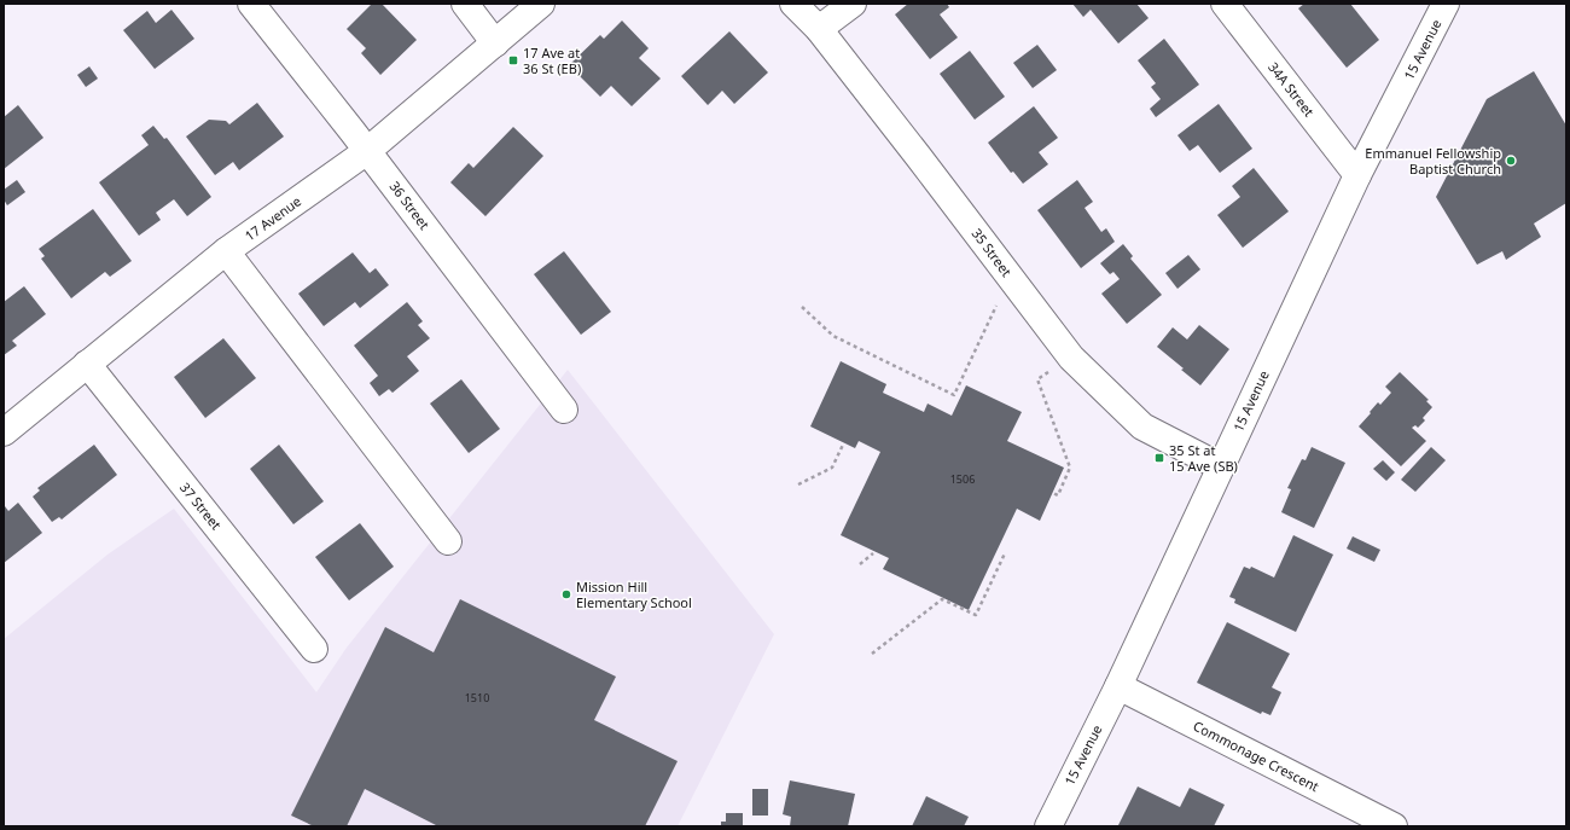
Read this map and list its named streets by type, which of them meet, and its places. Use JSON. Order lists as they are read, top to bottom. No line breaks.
{"streets":{"street":["15 Avenue","34A Street","36 Street","17 Avenue","35 Street","37 Street","Commonage Crescent"]},"crossings":[["15 Avenue","34A Street"],["15 Avenue","35 Street"],["15 Avenue","Commonage Crescent"],["36 Street","17 Avenue"],["17 Avenue","37 Street"]],"places":{"transit":["17 Ave at 36 St (EB)","35 St at 15 Ave (SB)"],"other":["Emmanuel Fellowship Baptist Church","Mission Hill Elementary School"]},"house_numbers":["1506","1510"]}
